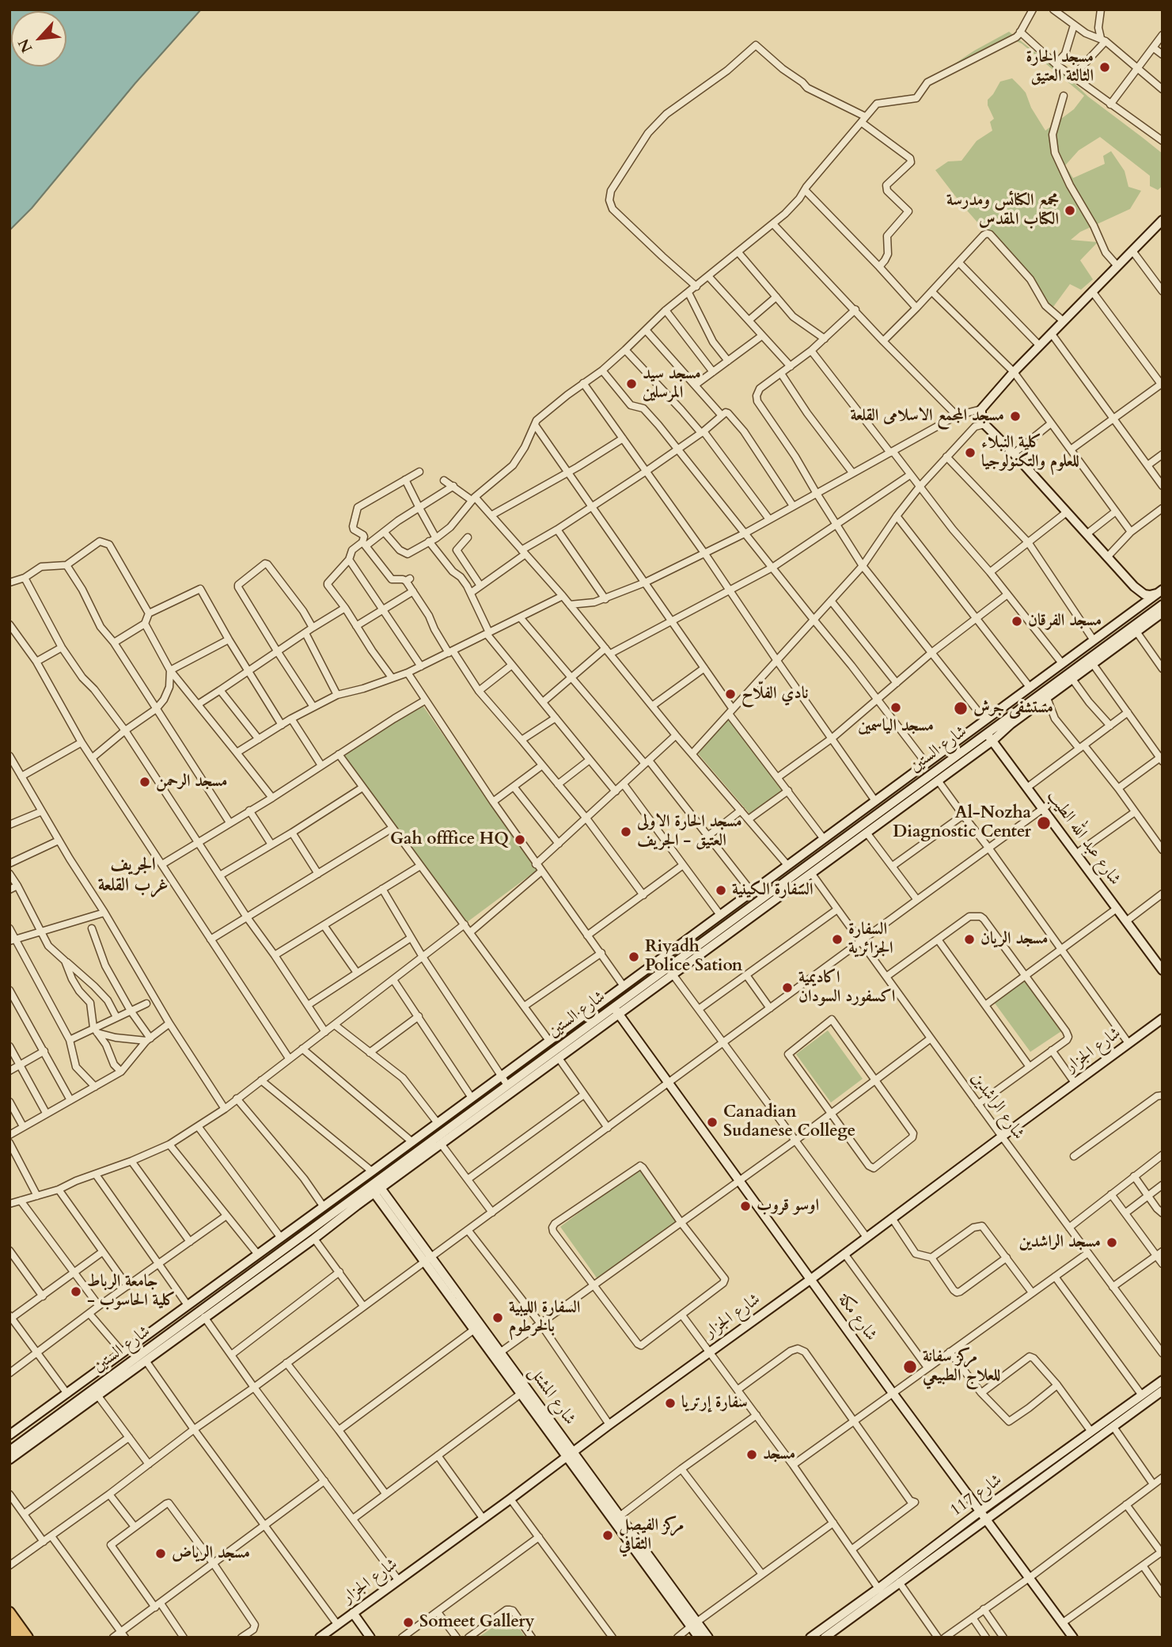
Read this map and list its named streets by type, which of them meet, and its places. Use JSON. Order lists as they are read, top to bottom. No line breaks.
{"streets":{"street":["شارع الستين","شارع عبد الله الطيب","شارع الجزار","شارع الراشدين","شارع مكة","شارع المشتل","شارع 117"]},"crossings":[["شارع الستين","شارع عبد الله الطيب"],["شارع الستين","شارع الراشدين"],["شارع الستين","شارع مكة"],["شارع الستين","شارع المشتل"],["شارع الجزار","شارع الراشدين"],["شارع الجزار","شارع مكة"],["شارع الجزار","شارع المشتل"],["شارع مكة","شارع 117"]],"districts":["الجريف غرب القلعة"],"places":["مسجد الحارة الثالثة العتيق","مجمع الكنائس ومدرسة الكتاب المقدس","مسجد سيد المرسلين","مسجد المجمع الاسلامى القلعة","كلية النبلاء للعلوم والتكنولوجيا","مسجد الفرقان","نادي الفلّاح","مسجد الياسمين","مستشفى جرش","مسجد الرحمن","Al-Nozha Diagnostic Center","مسجد الحارة الاولى العتيق - الجريف","Gah offfice HQ","السفارة الكينية","السفارة الجزائرية","مسجد الريان","Riyadh Police Sation","اكاديمية اكسفورد السودان","Canadian Sudanese College","اوسو قروب","مسجد الراشدين","جامعة الرباط - كلية الحاسوب","السفارة الليبية بالخرطوم","مركز سفانة للعلاج الطبيعي","سفارة إرتريا","مسجد","مركز الفيصل الثقافي","مسجد الرياض","Someet Gallery"],"north":"bottom left"}
